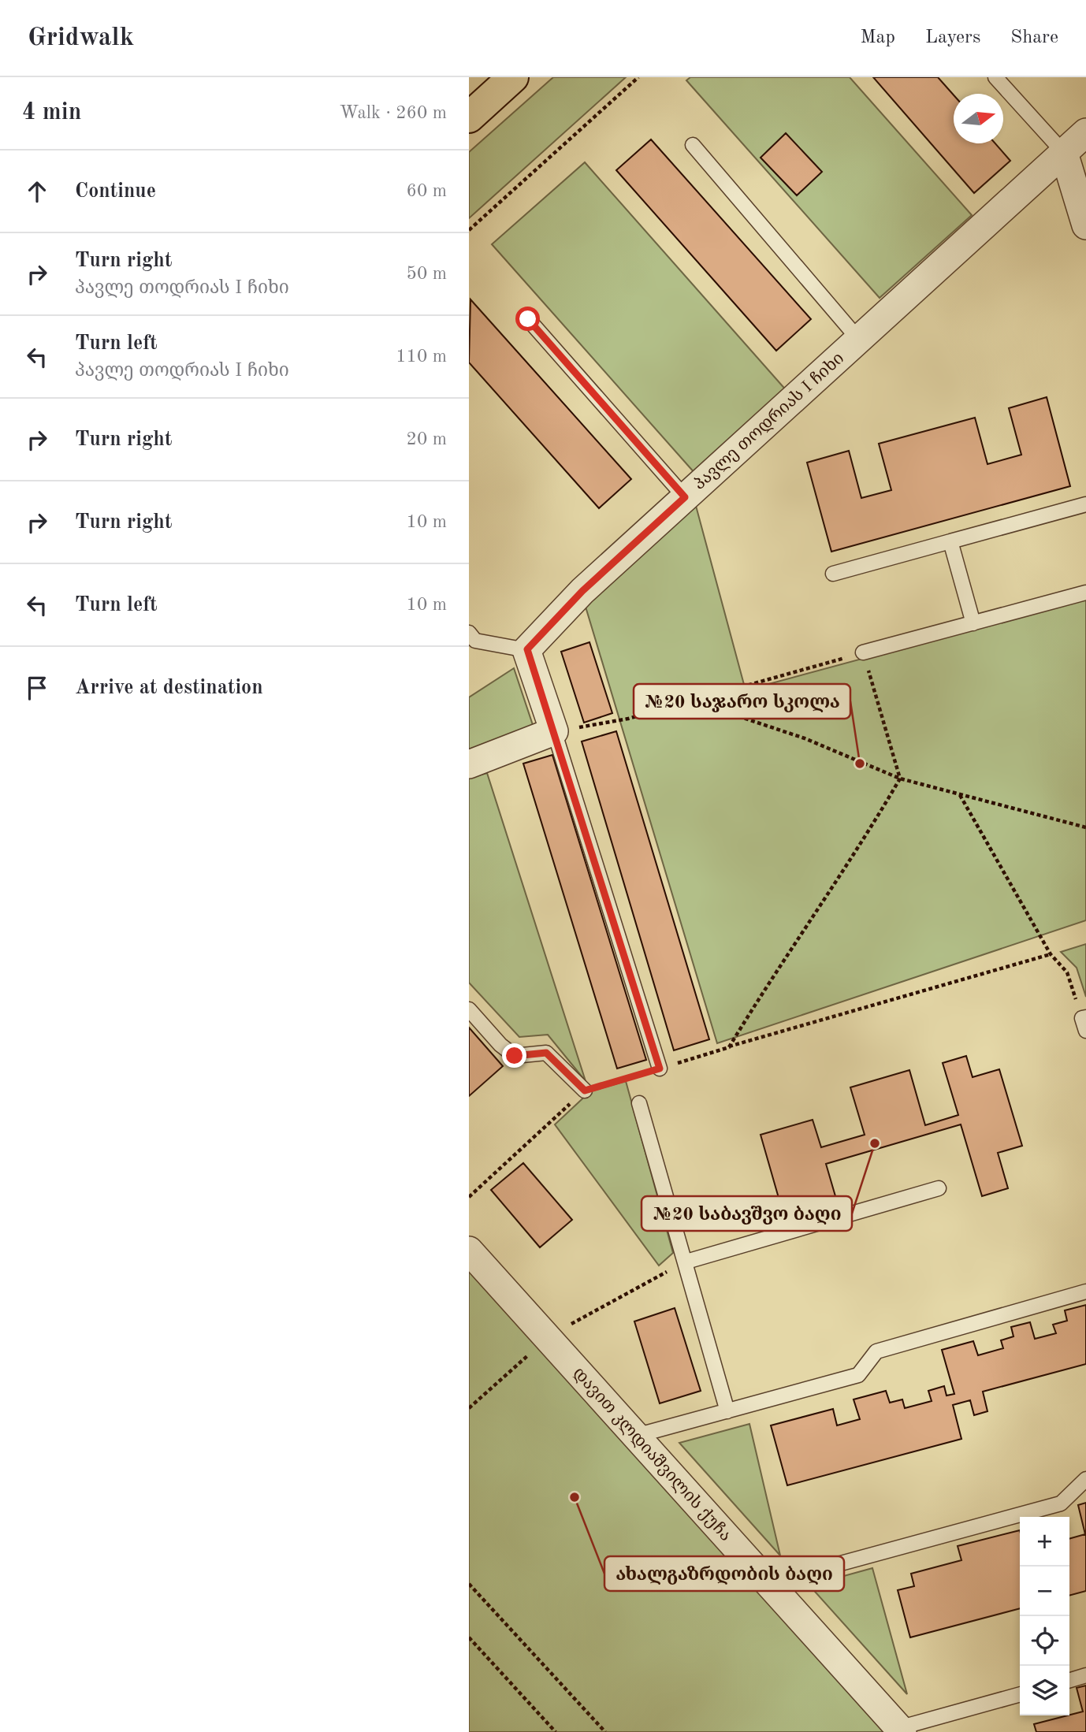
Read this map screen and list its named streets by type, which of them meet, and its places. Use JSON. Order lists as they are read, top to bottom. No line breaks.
{"streets":{"street":["პავლე თოდრიას I ჩიხი","დავით კლდიაშვილის ქუჩა"]},"places":["№20 საჯარო სკოლა","№20 საბავშვო ბაღი","ახალგაზრდობის ბაღი"],"north":"right","page":{"header":"Gridwalk","nav":["Map","Layers","Share"],"heading":["4 min","Walk · 260 m"],"list":[["Continue","60 m"],["Turn right","პავლე თოდრიას I ჩიხი","50 m"],["Turn left","პავლე თოდრიას I ჩიხი","110 m"],["Turn right","20 m"],["Turn right","10 m"],["Turn left","10 m"],"Arrive at destination"],"map_buttons":["+","−"]}}
